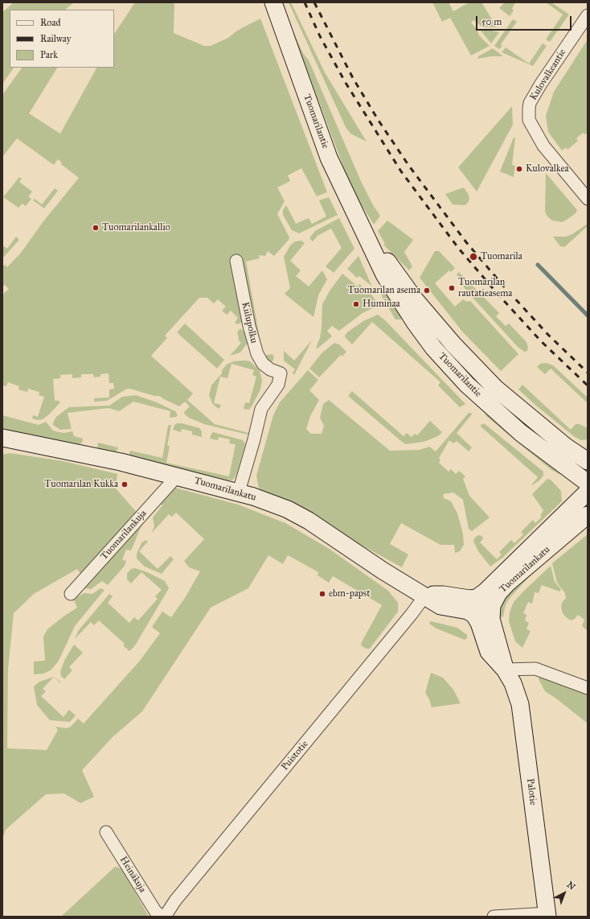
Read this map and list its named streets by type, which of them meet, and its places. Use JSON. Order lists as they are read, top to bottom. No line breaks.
{"streets":{"street":["Kulovalkeantie","Tuomarilantie","Kiilupolku","Tuomarilankatu","Tuomarilankuja","Puistotie","Palotie","Heinäkuja"]},"crossings":[["Kiilupolku","Tuomarilankatu"],["Tuomarilankatu","Tuomarilankuja"],["Tuomarilankatu","Puistotie"],["Tuomarilankatu","Palotie"]],"places":["Kulovalkea","Tuomarilankallio","Tuomarila","Tuomarilan rautatieasema","Tuomarilan asema","Huminaa","Tuomarilan Kukka","ebm-papst"],"legend":["Road","Railway","Park"],"scale_bar":"50 m","north":"top right"}
